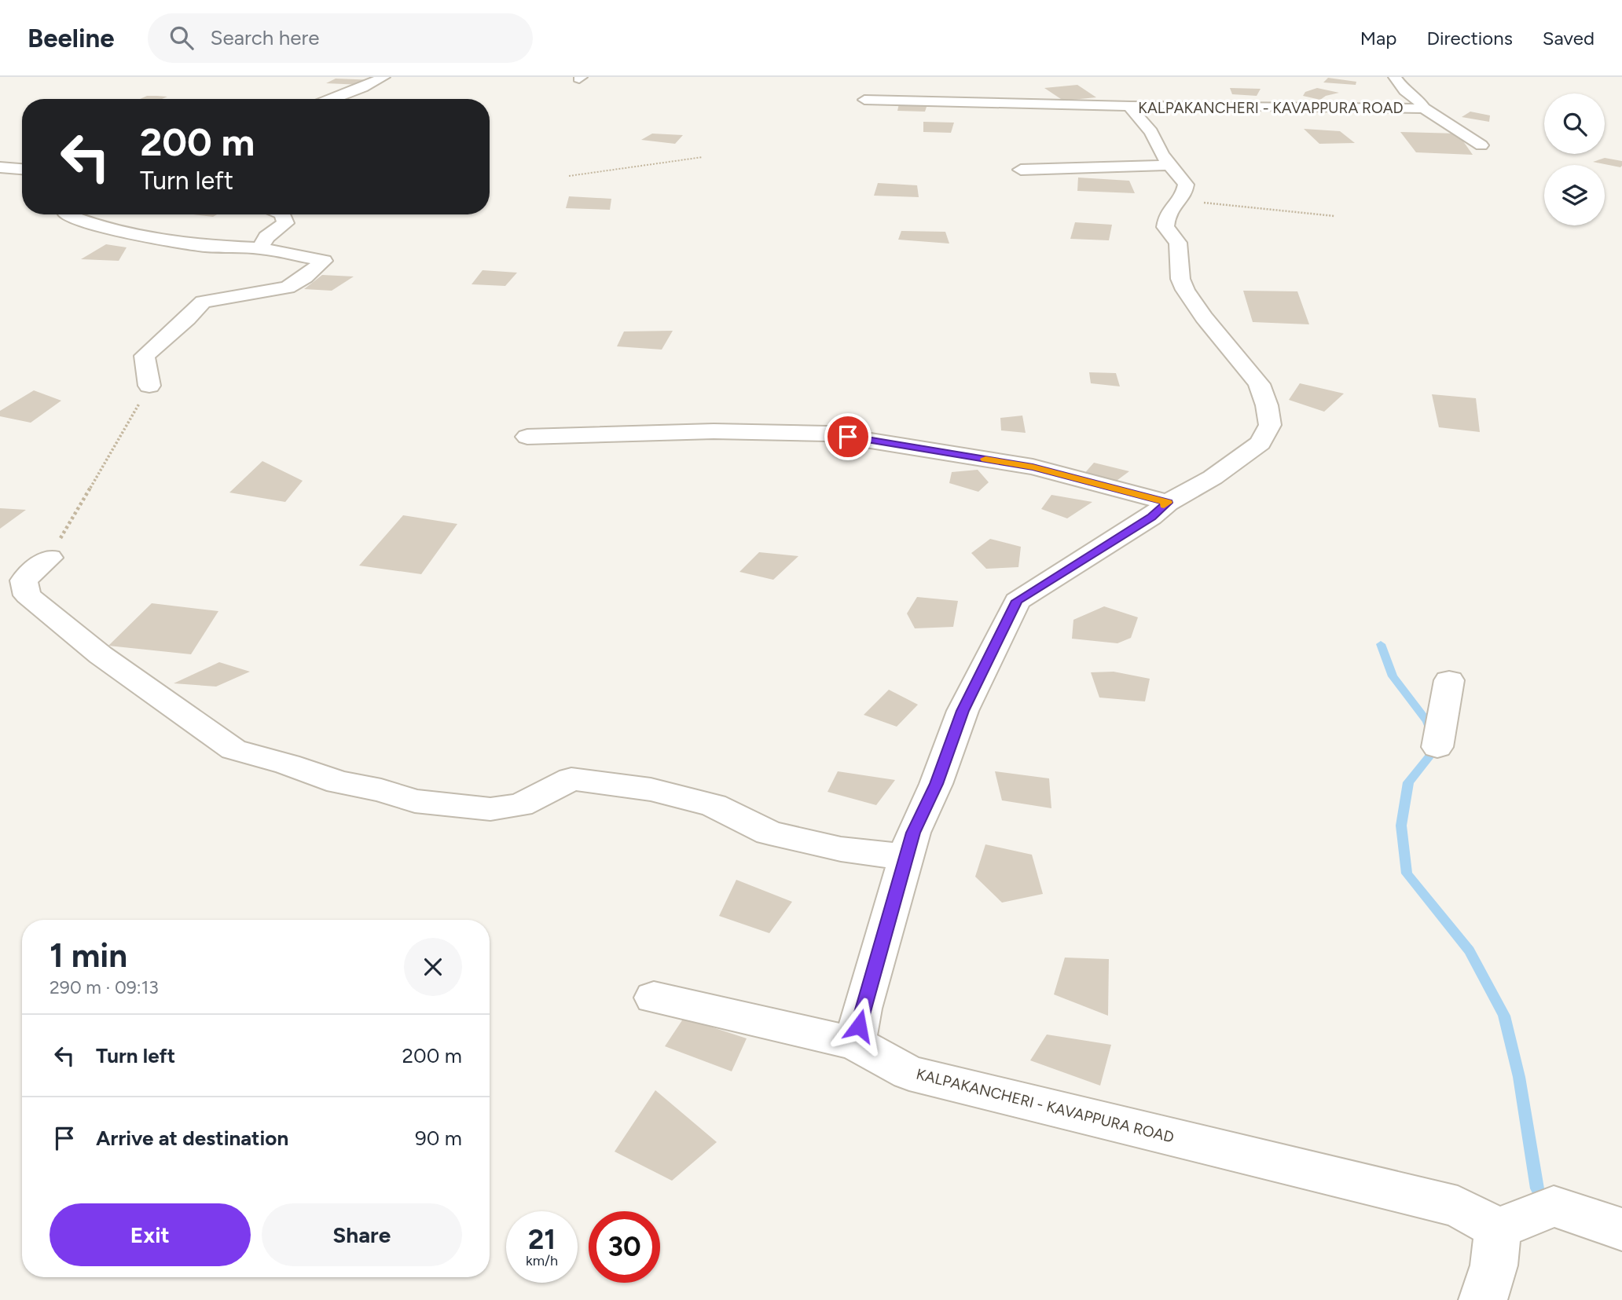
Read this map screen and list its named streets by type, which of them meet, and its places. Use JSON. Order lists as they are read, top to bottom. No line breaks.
{"streets":{"street":["KALPAKANCHERI - KAVAPPURA ROAD"]},"page":{"header":"Beeline","search":"Search here","nav":["Map","Directions","Saved"],"turn":["200 m","Turn left"],"heading":["1 min","290 m · 09:13"],"list":[{"name":"Turn left","value":"200 m"},{"name":"Arrive at destination","value":"90 m"}],"buttons":["Exit","Share"],"speed":"21 km/h","limit":"30"}}
